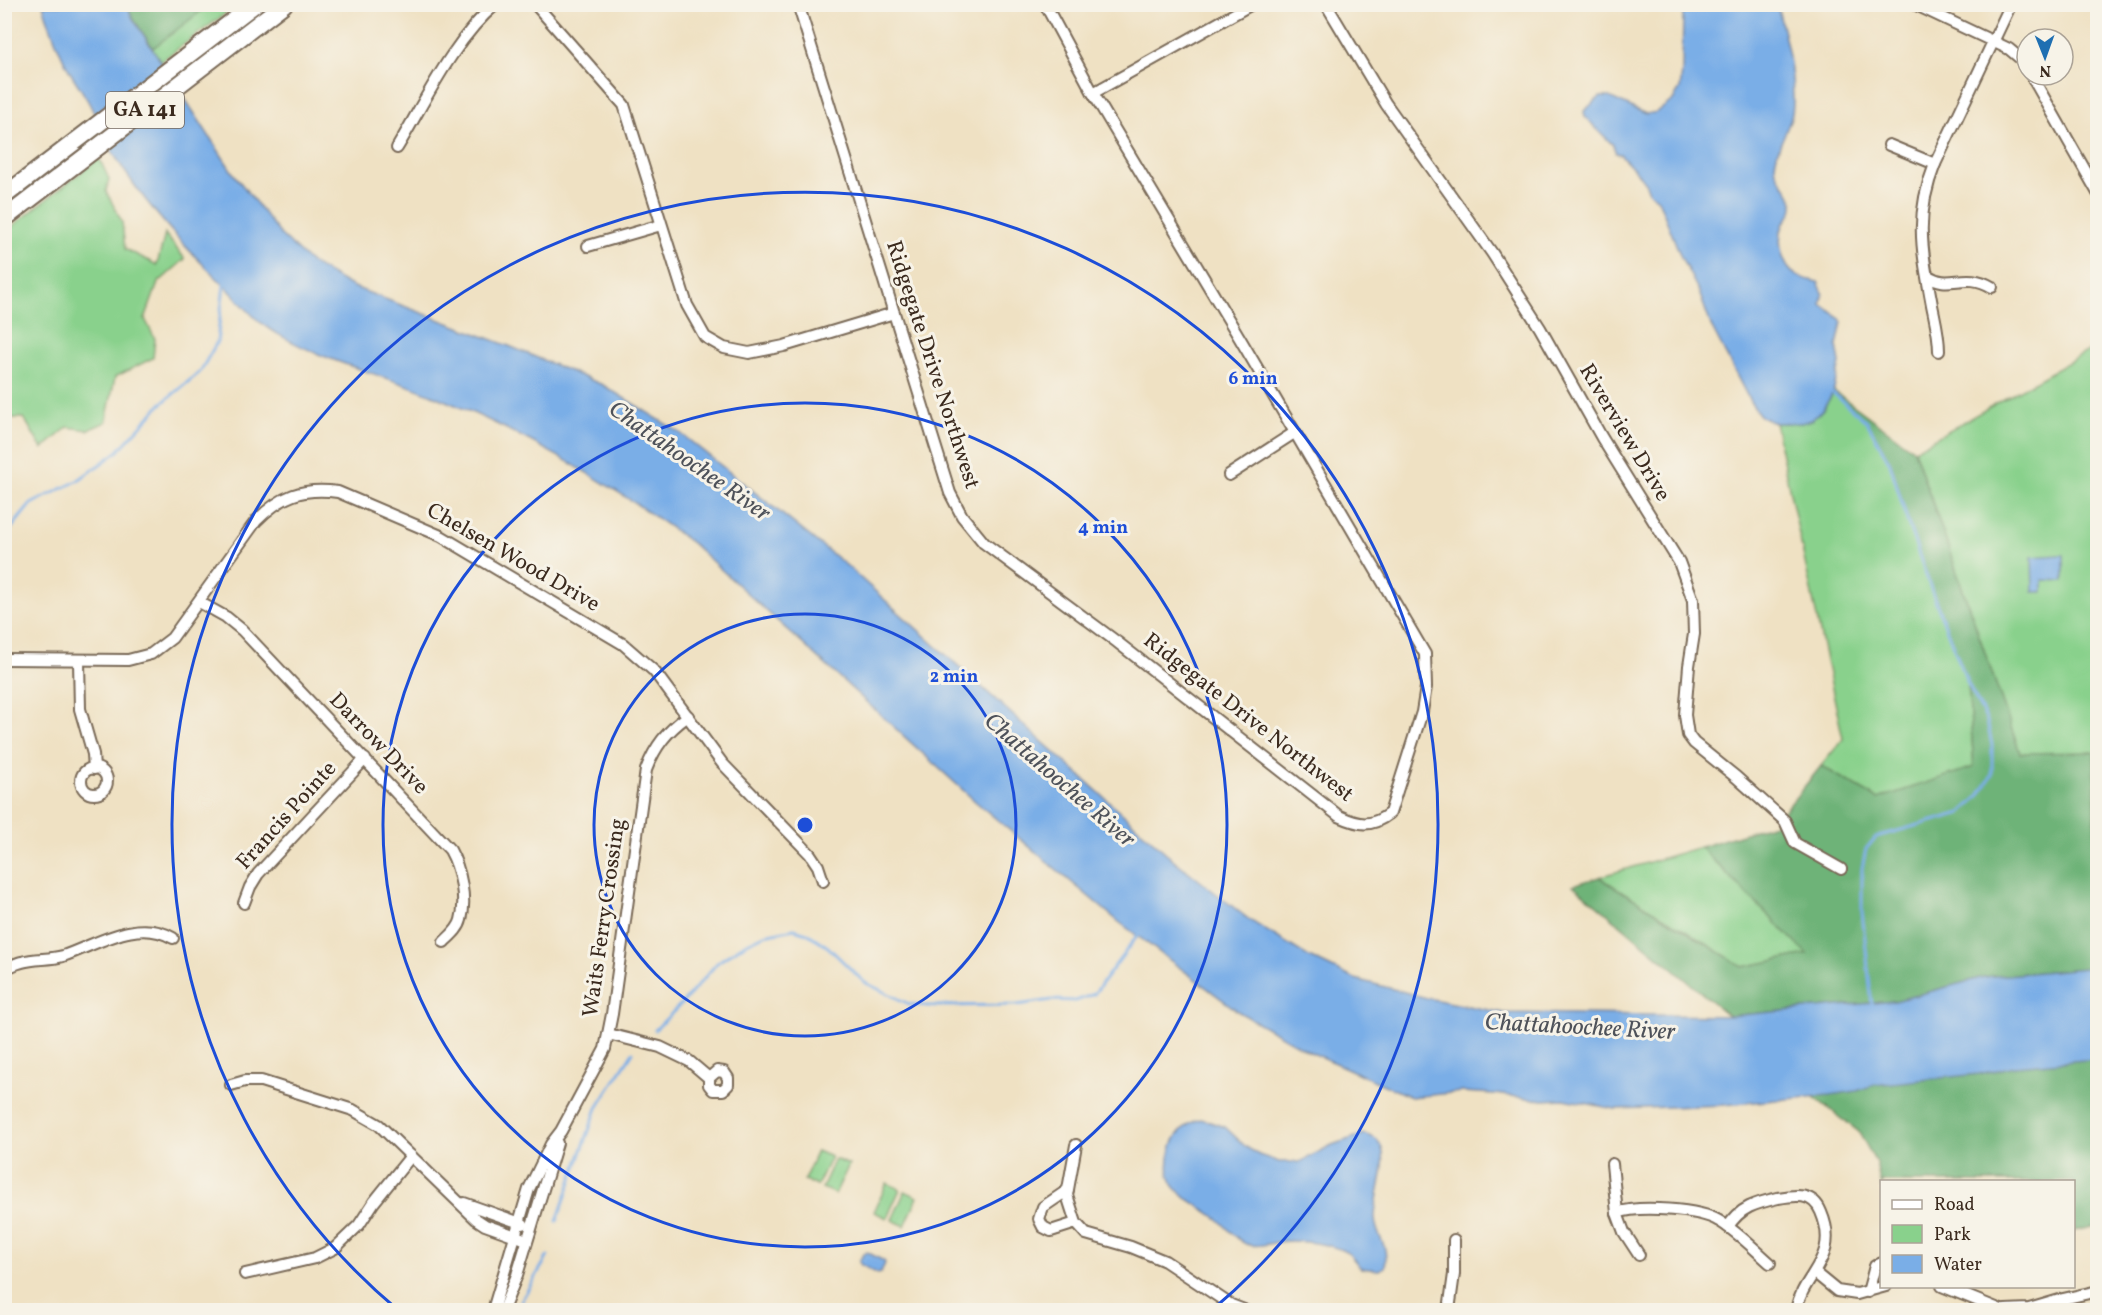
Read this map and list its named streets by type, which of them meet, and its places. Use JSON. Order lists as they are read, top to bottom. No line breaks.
{"streets":{"highway":["GA 141"],"street":["Ridgegate Drive Northwest","Riverview Drive","Chelsen Wood Drive","Darrow Drive","Francis Pointe","Waits Ferry Crossing"]},"crossings":[["Chelsen Wood Drive","Darrow Drive"],["Chelsen Wood Drive","Waits Ferry Crossing"],["Darrow Drive","Francis Pointe"]],"water":["Chattahoochee River"],"legend":["Road","Park","Water"],"north":"bottom","rings":["6 min","4 min","2 min"]}
